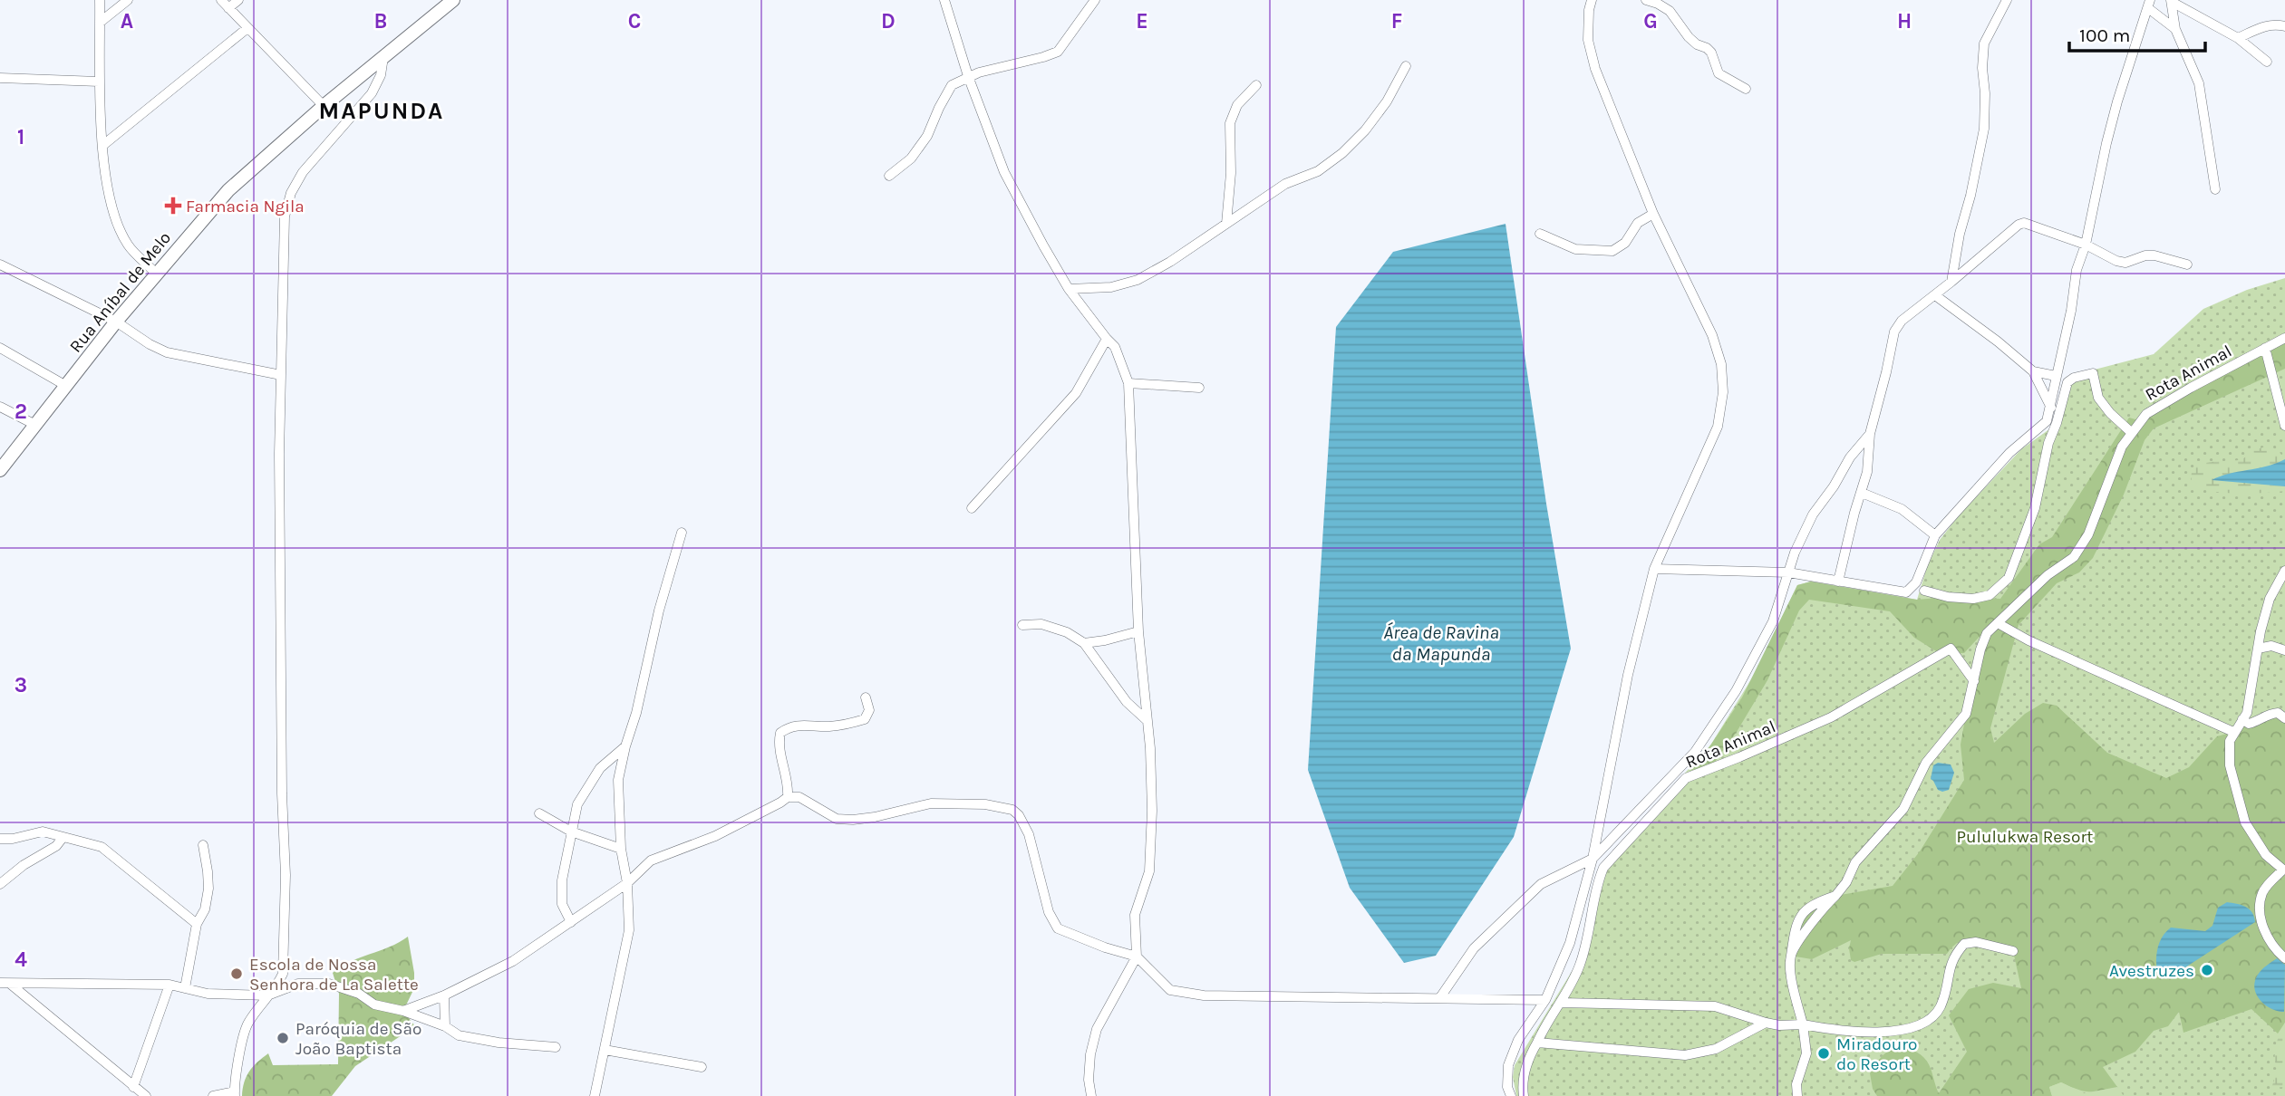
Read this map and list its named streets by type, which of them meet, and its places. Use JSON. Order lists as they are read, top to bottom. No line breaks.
{"streets":{"street":["Rua Aníbal de Melo","Rota Animal"]},"districts":["MAPUNDA"],"water":["Área de Ravina da Mapunda"],"parks":["Pululukwa Resort"],"places":{"health":["Farmacia Ngila"],"other":["Avestruzes","Escola de Nossa Senhora de La Salette","Paróquia de São João Baptista","Miradouro do Resort"]},"scale_bar":"100 m","grid":{"columns":["A","B","C","D","E","F","G","H"],"rows":["1","2","3","4"]}}
